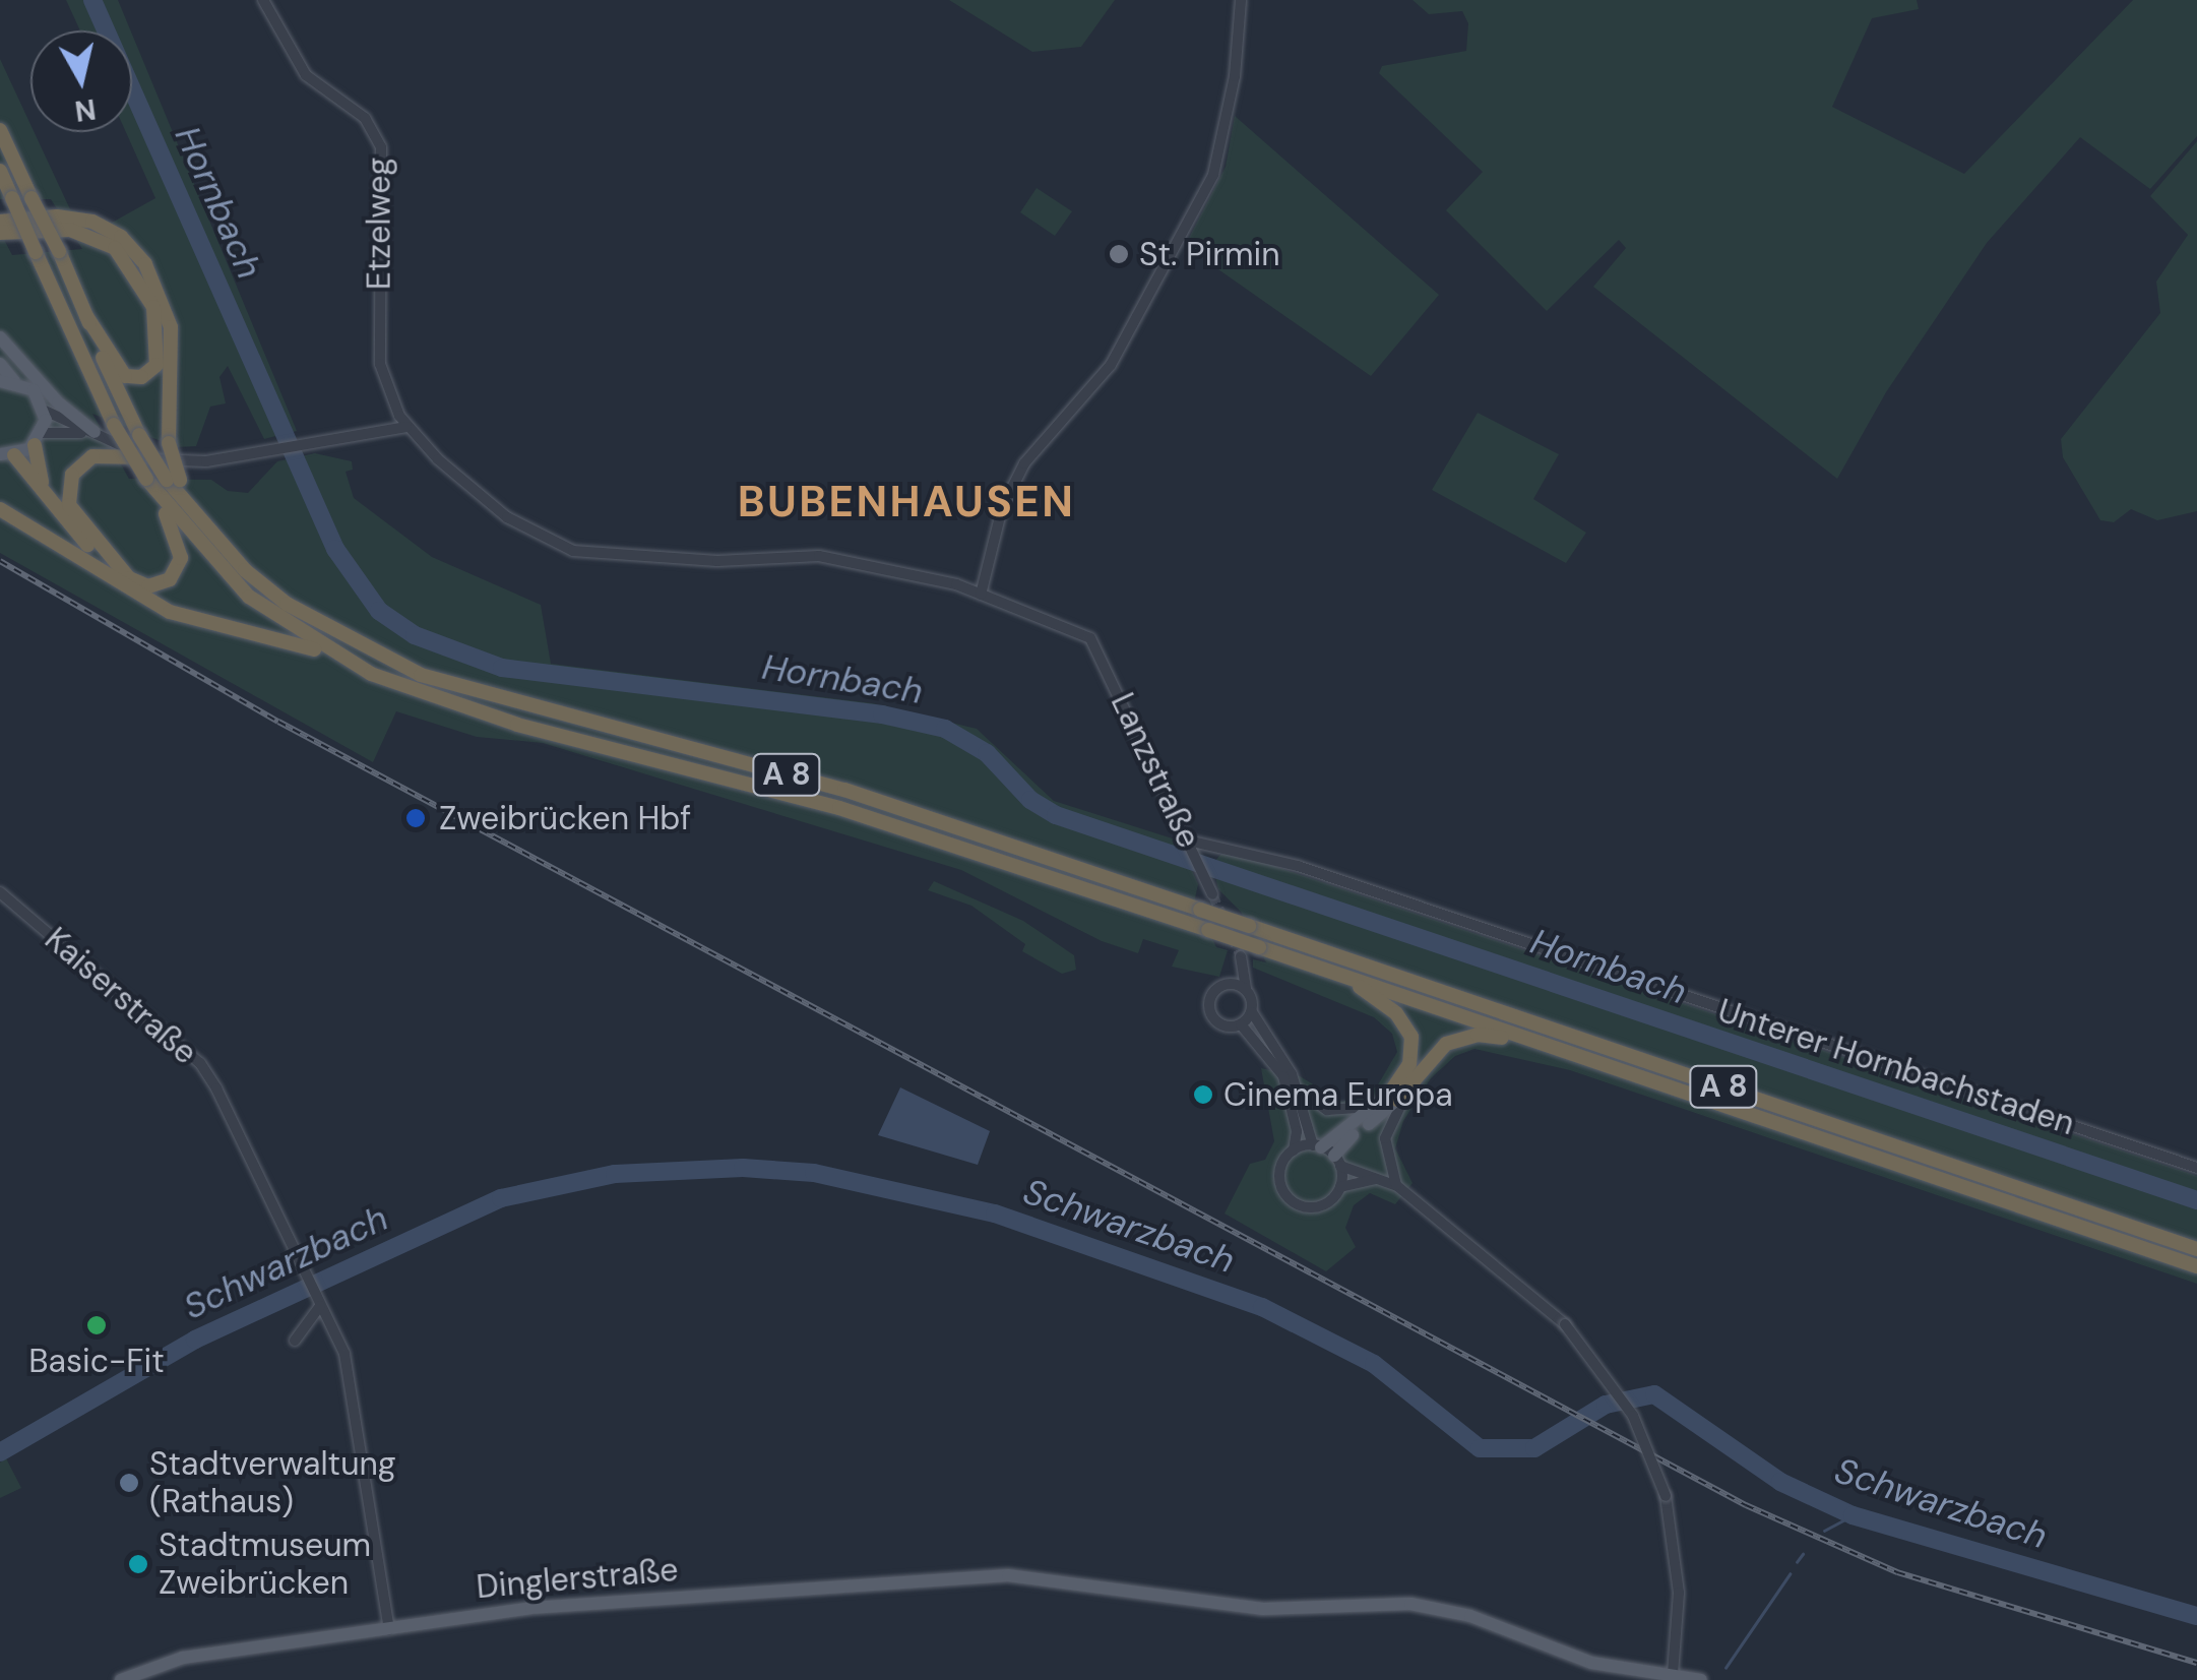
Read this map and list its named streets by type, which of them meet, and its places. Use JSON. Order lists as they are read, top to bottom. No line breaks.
{"streets":{"highway":["A 8"],"main road":["Dinglerstraße"],"street":["Etzelweg","Lanzstraße","Kaiserstraße","Unterer Hornbachstaden"]},"crossings":[["Lanzstraße","Unterer Hornbachstaden"],["Kaiserstraße","Dinglerstraße"]],"districts":["BUBENHAUSEN"],"water":["Hornbach","Schwarzbach"],"places":["St. Pirmin","Zweibrücken Hbf","Cinema Europa","Basic-Fit","Stadtverwaltung (Rathaus)","Stadtmuseum Zweibrücken"],"north":"bottom"}
